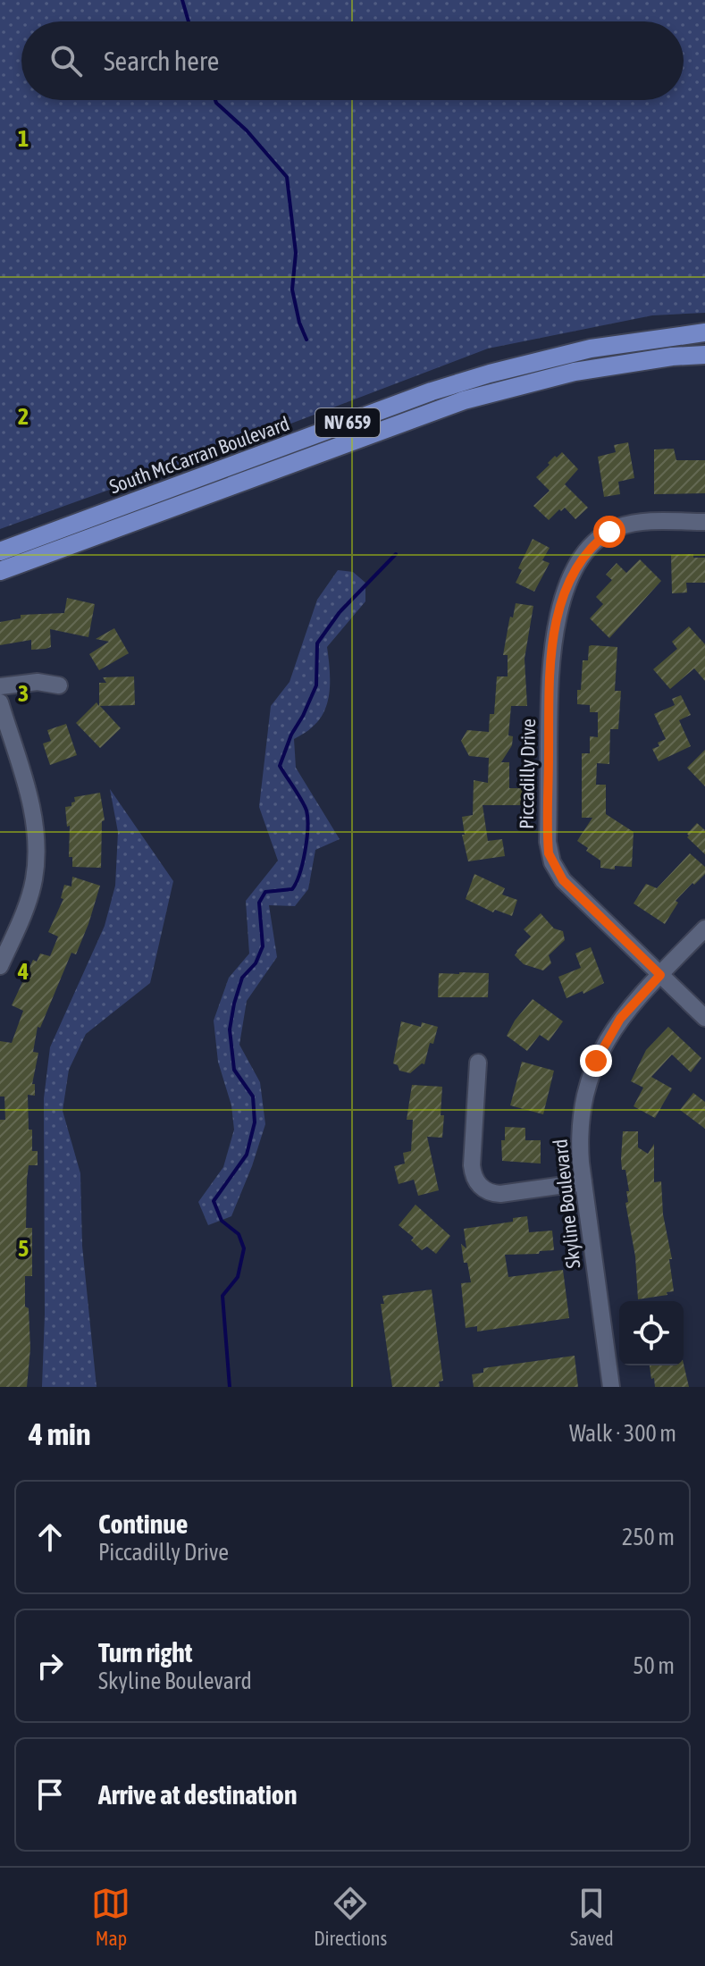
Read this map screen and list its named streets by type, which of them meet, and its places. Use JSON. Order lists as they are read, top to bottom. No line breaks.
{"streets":{"main road":["NV 659","South McCarran Boulevard"],"street":["Piccadilly Drive","Skyline Boulevard"]},"crossings":[["Piccadilly Drive","Skyline Boulevard"]],"page":{"search":"Search here","heading":["4 min","Walk · 300 m"],"list":[["Continue","Piccadilly Drive","250 m"],["Turn right","Skyline Boulevard","50 m"],"Arrive at destination"],"nav":["Map","Directions","Saved"]},"grid":{"rows":["1","2","3","4","5"]}}
